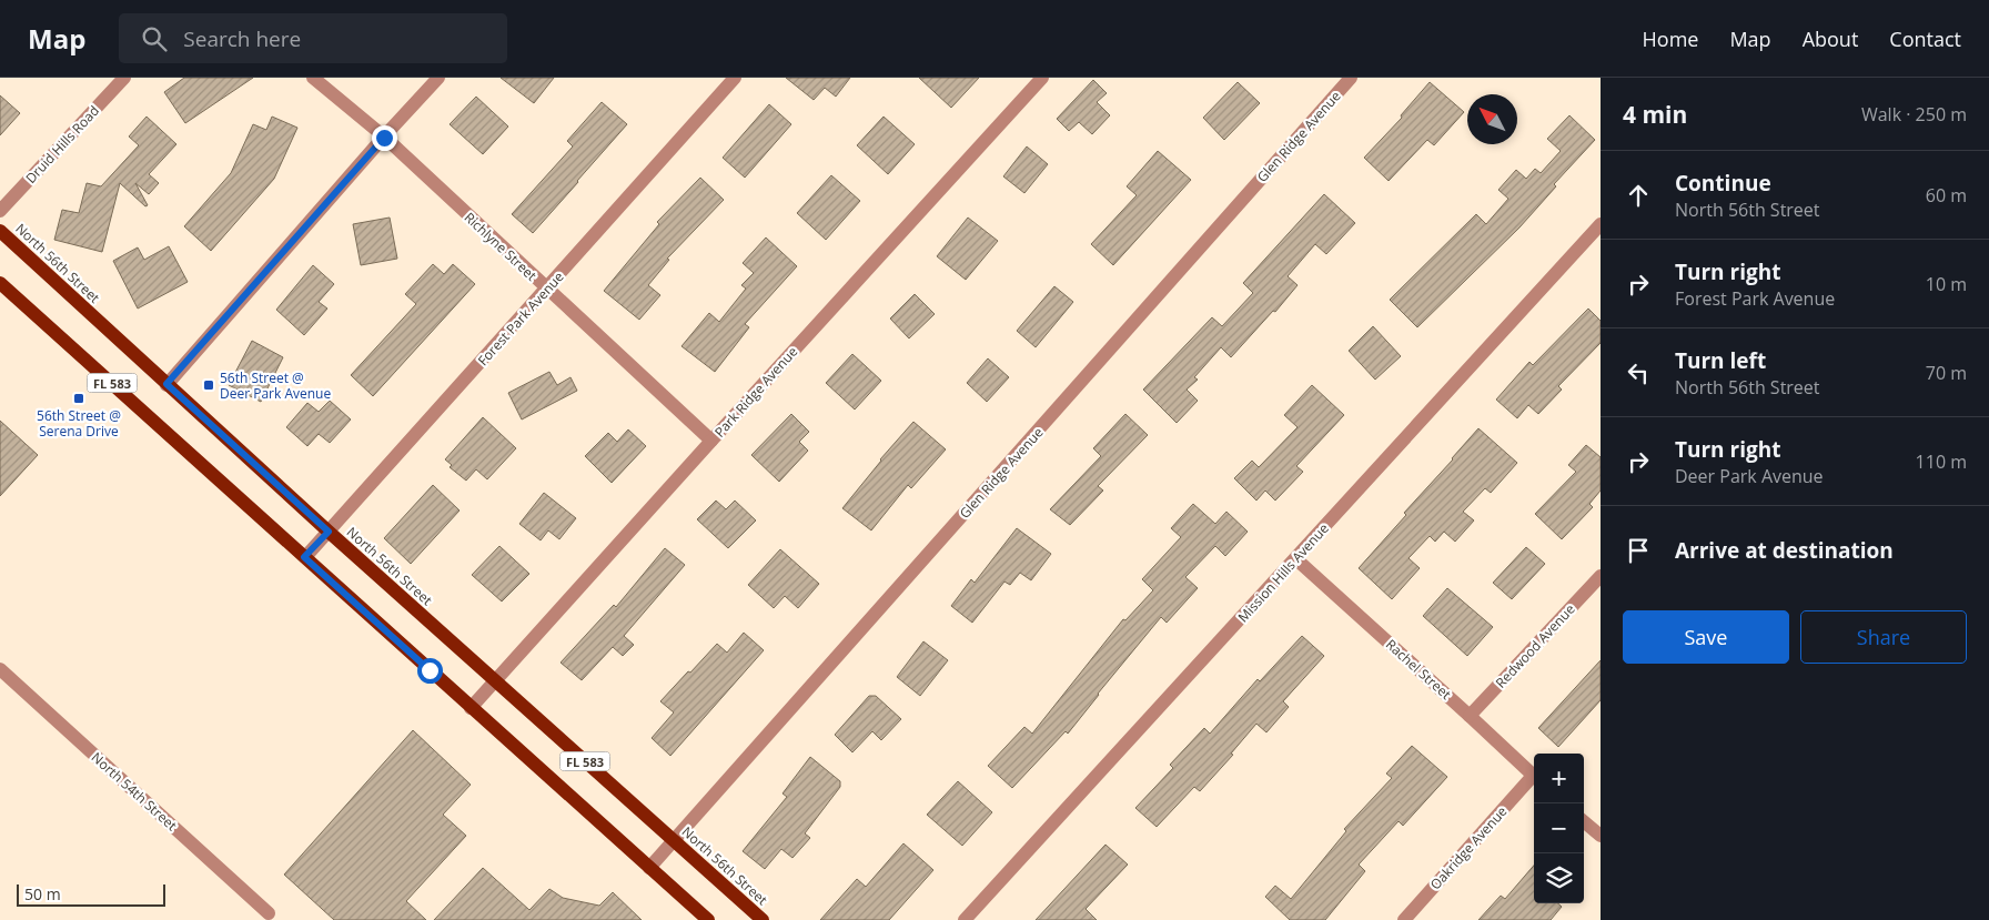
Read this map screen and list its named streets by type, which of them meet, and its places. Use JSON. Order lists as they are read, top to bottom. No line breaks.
{"streets":{"main road":["North 56th Street","FL 583"],"street":["Glen Ridge Avenue","Druid Hills Road","Richlyne Street","Forest Park Avenue","Park Ridge Avenue","Mission Hills Avenue","Redwood Avenue","Rachel Street","North 54th Street","Oakridge Avenue"]},"crossings":[["Glen Ridge Avenue","North 56th Street"],["Glen Ridge Avenue","FL 583"],["Richlyne Street","Forest Park Avenue"],["Richlyne Street","Park Ridge Avenue"],["North 56th Street","Forest Park Avenue"],["North 56th Street","Park Ridge Avenue"],["Forest Park Avenue","FL 583"],["FL 583","Park Ridge Avenue"],["Mission Hills Avenue","Rachel Street"],["Redwood Avenue","Rachel Street"]],"places":{"transit":["56th Street @ Deer Park Avenue","56th Street @ Serena Drive"]},"scale_bar":"50 m","north":"top left","page":{"header":"Map","search":"Search here","nav":["Home","Map","About","Contact"],"heading":["4 min","Walk · 250 m"],"list":[["Continue","North 56th Street","60 m"],["Turn right","Forest Park Avenue","10 m"],["Turn left","North 56th Street","70 m"],["Turn right","Deer Park Avenue","110 m"],"Arrive at destination"],"buttons":["Save","Share"],"map_buttons":["+","−"],"scale":"50 m"}}
